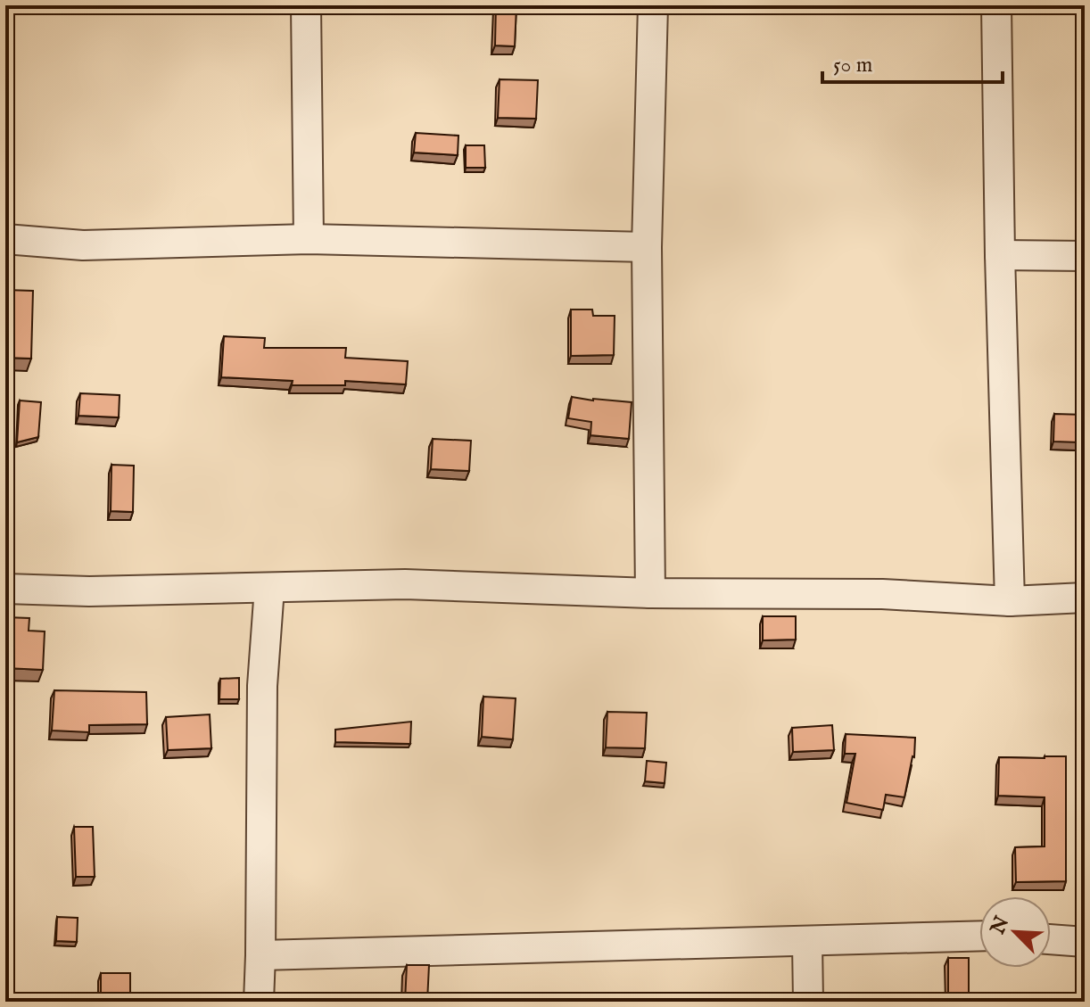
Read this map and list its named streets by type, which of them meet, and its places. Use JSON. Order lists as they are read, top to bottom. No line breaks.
{"scale_bar":"50 m","north":"top left"}
